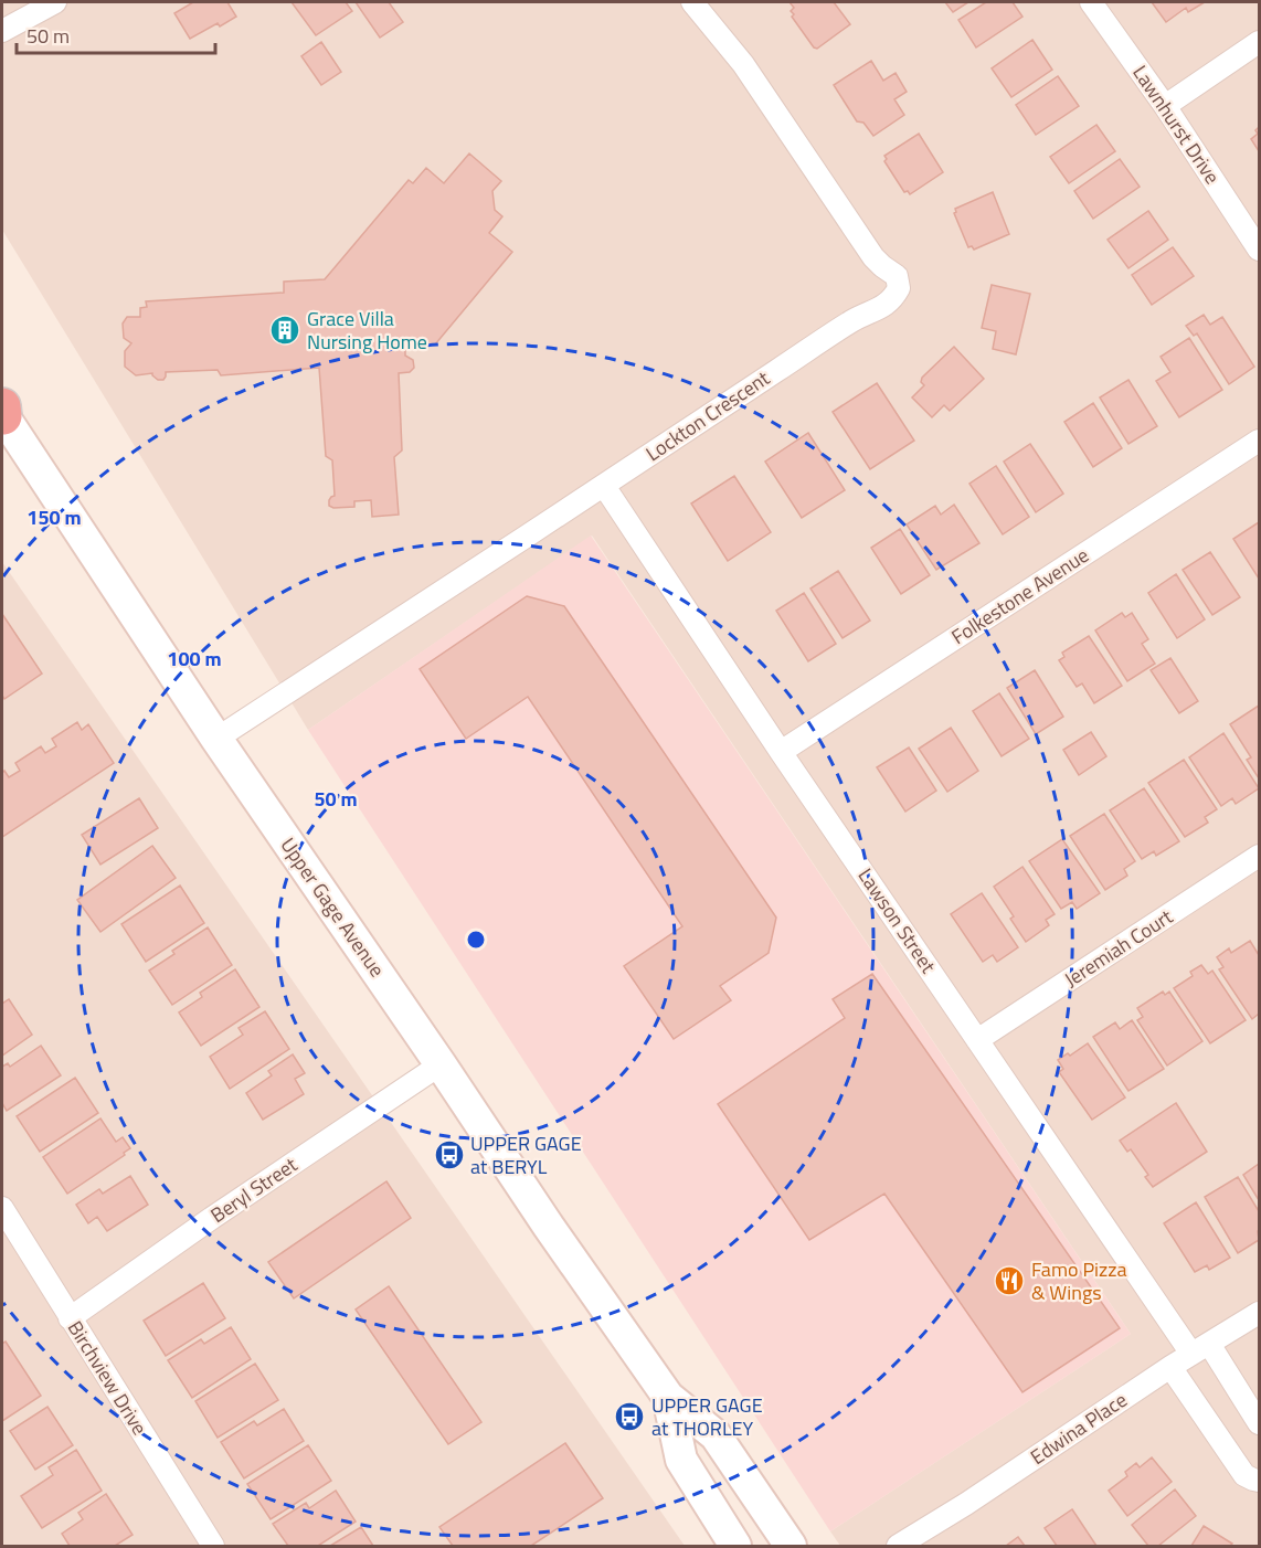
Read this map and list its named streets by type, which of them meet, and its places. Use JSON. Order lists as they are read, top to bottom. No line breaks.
{"streets":{"main road":["Upper Gage Avenue"],"street":["Lawnhurst Drive","Lockton Crescent","Folkestone Avenue","Lawson Street","Jeremiah Court","Beryl Street","Birchview Drive","Edwina Place"]},"crossings":[["Lockton Crescent","Upper Gage Avenue"],["Lockton Crescent","Lawson Street"],["Folkestone Avenue","Lawson Street"],["Upper Gage Avenue","Beryl Street"],["Lawson Street","Jeremiah Court"],["Lawson Street","Edwina Place"],["Beryl Street","Birchview Drive"]],"places":{"building":["Grace Villa Nursing Home"],"bus stop":["UPPER GAGE at BERYL","UPPER GAGE at THORLEY"],"restaurant":["Famo Pizza & Wings"]},"scale_bar":"50 m","rings":["150 m","100 m","50 m"]}
